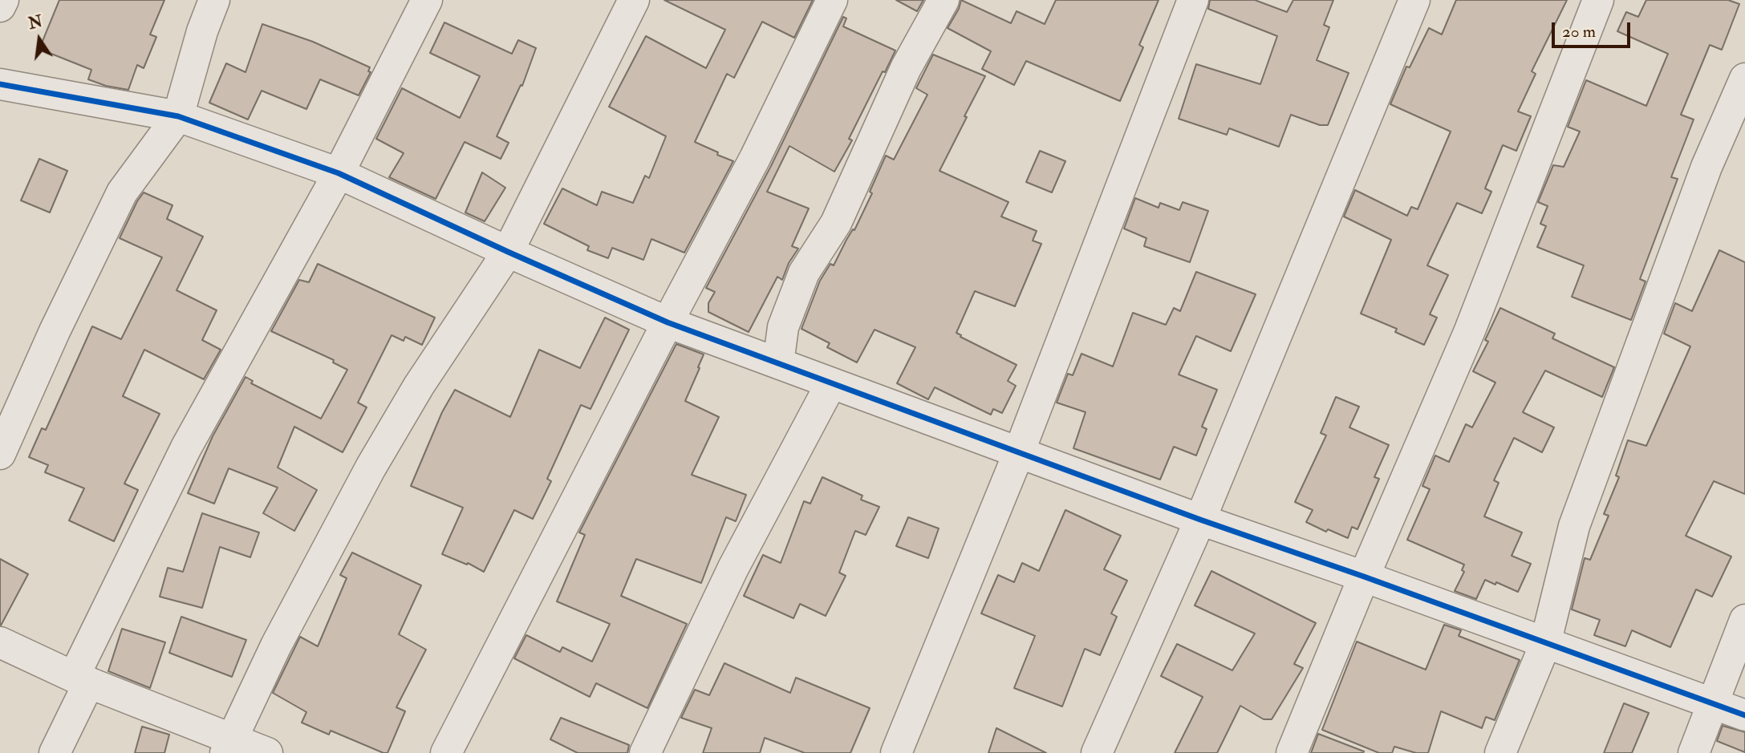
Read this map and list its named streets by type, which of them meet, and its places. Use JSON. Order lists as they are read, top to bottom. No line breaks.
{"scale_bar":"20 m","north":"top"}
